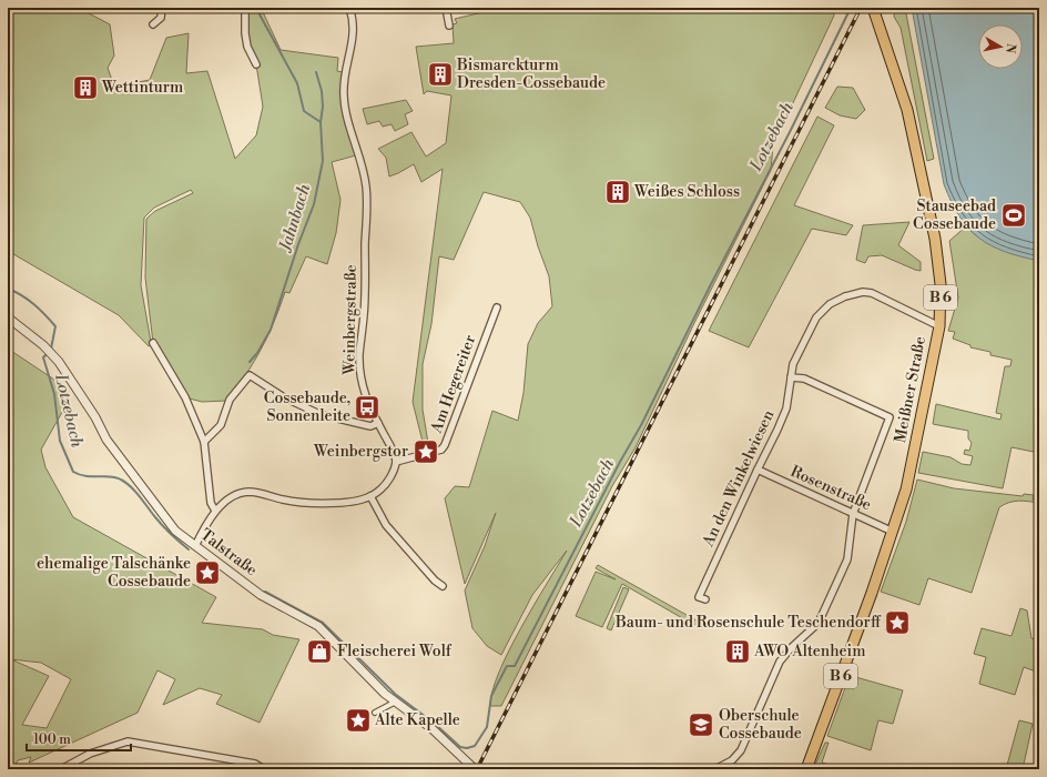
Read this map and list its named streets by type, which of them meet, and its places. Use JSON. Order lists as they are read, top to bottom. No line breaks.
{"streets":{"main road":["B 6","Meißner Straße"],"street":["Weinbergstraße","Am Hegereiter","An den Winkelwiesen","Rosenstraße","Talstraße"]},"crossings":[["Weinbergstraße","Am Hegereiter"],["Meißner Straße","An den Winkelwiesen"],["Meißner Straße","Rosenstraße"],["An den Winkelwiesen","Rosenstraße"]],"water":["Lotzebach","Jahnbach"],"places":{"building":["Bismarckturm Dresden-Cossebaude","Wettinturm","Weißes Schloss","AWO Altenheim"],"sports":["Stauseebad Cossebaude"],"bus stop":["Cossebaude, Sonnenleite"],"place":["Weinbergstor","ehemalige Talschänke Cossebaude","Baum- und Rosenschule Teschendorff","Alte Kapelle"],"shop":["Fleischerei Wolf"],"school or university":["Oberschule Cossebaude"]},"scale_bar":"100 m","north":"right"}
